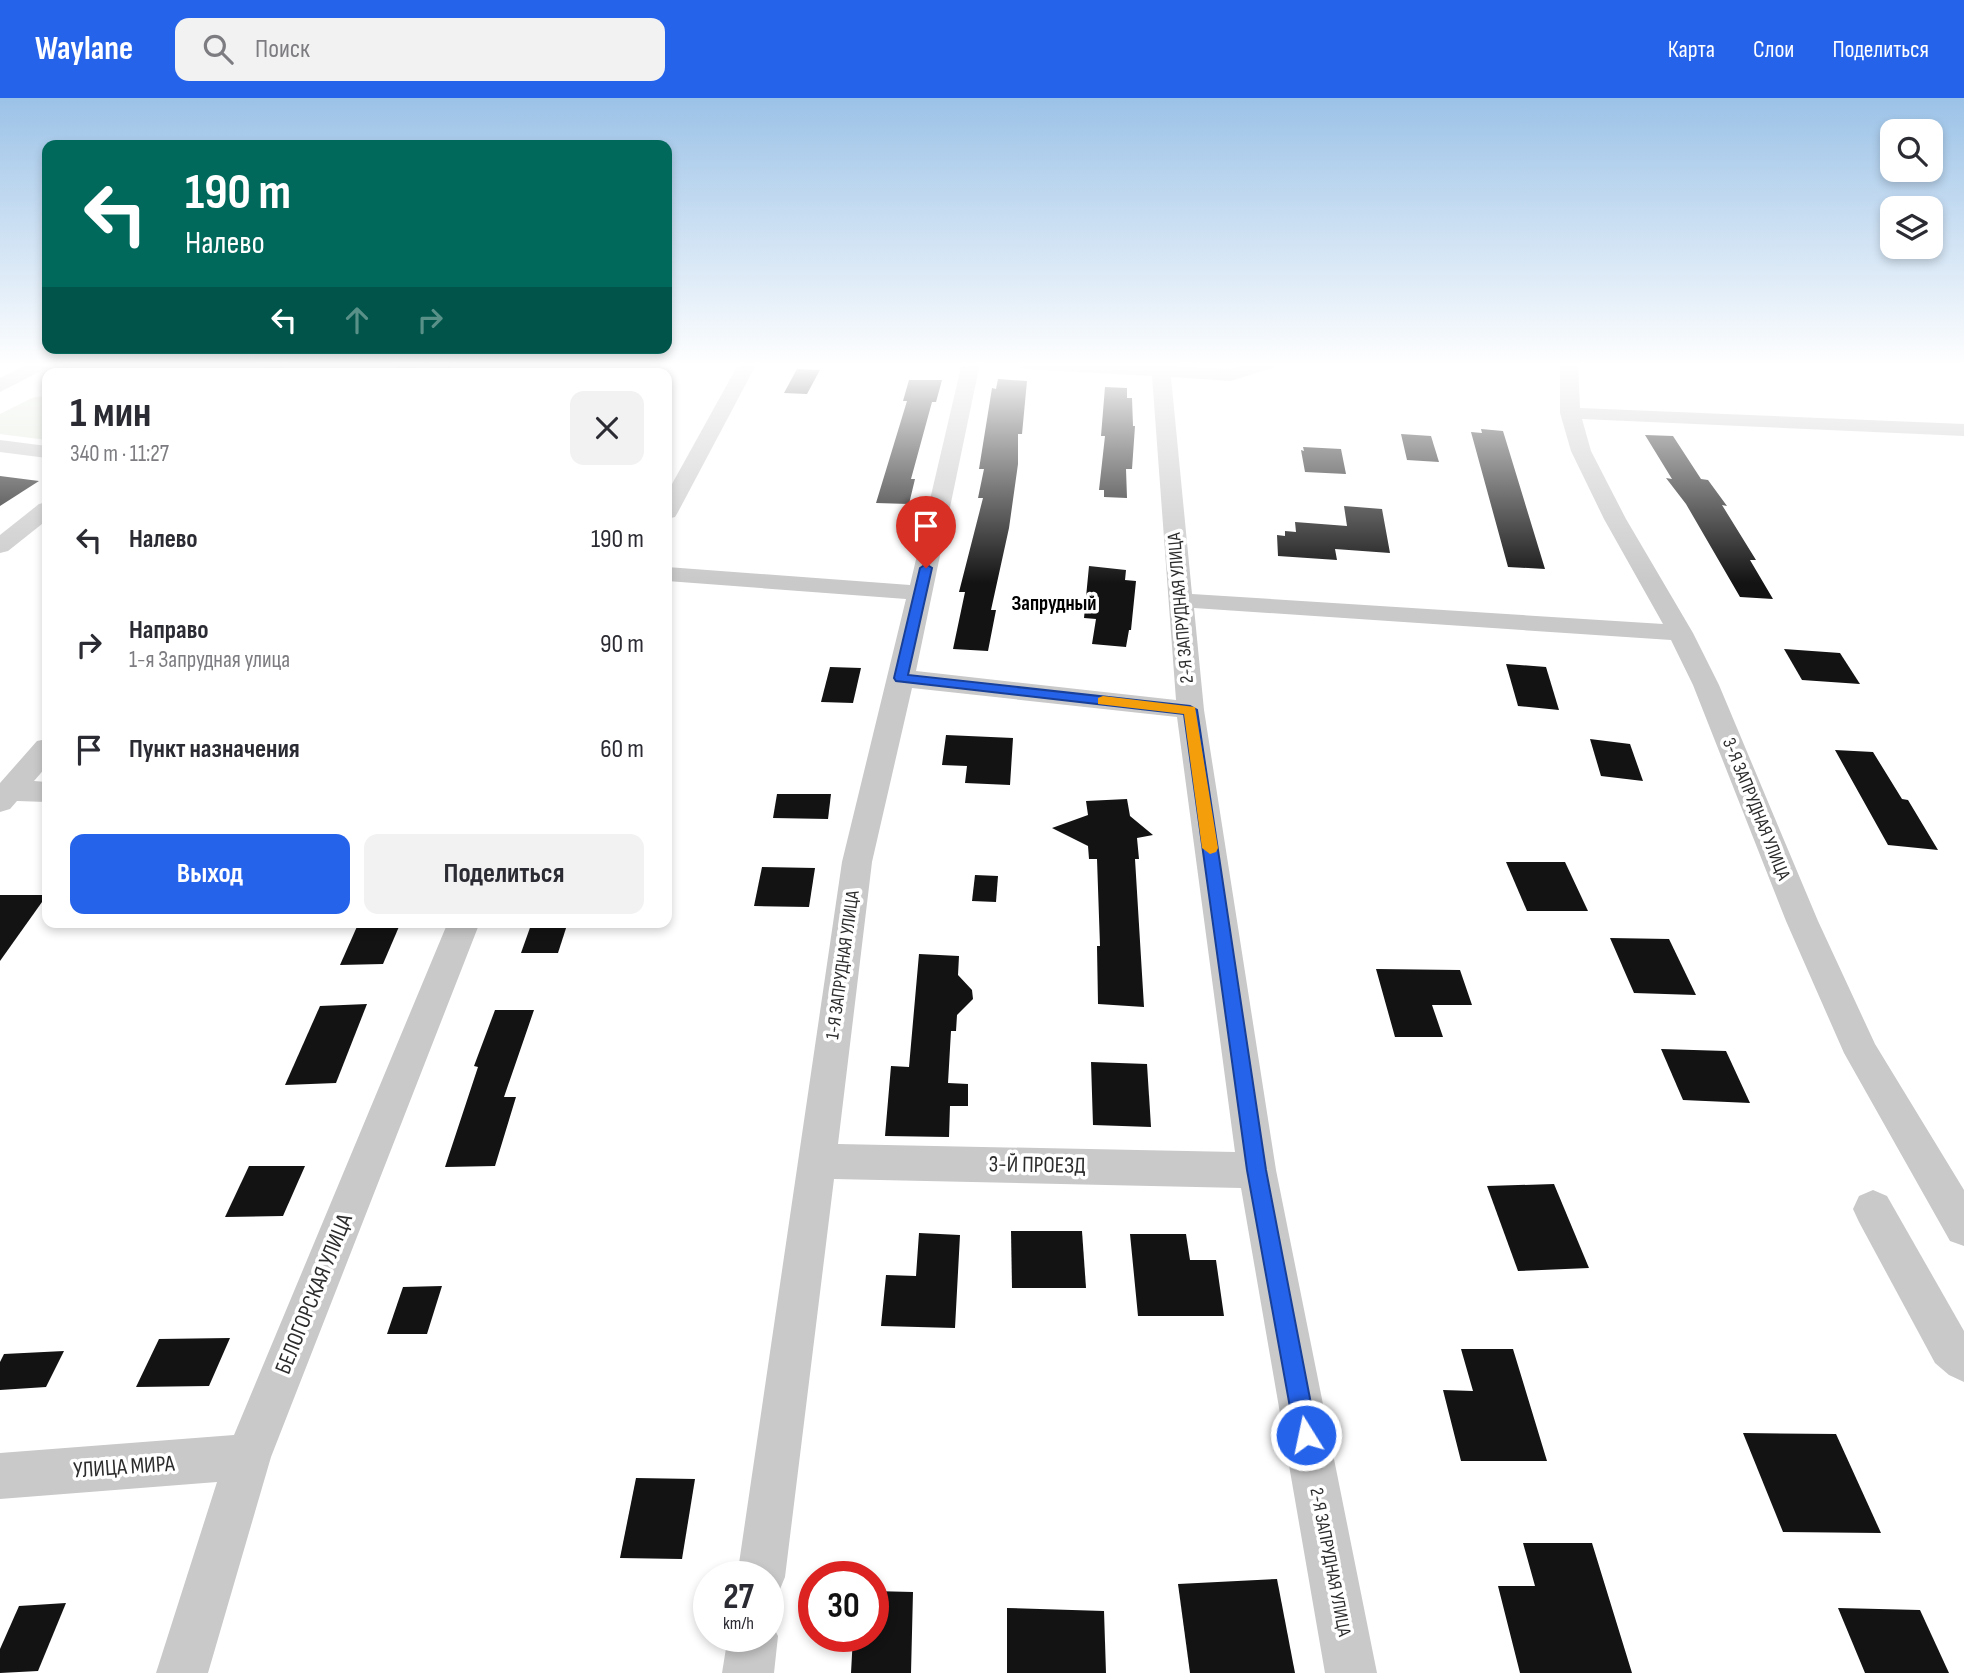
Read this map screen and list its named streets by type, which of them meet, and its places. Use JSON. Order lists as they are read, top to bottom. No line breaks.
{"streets":{"street":["2-Я ЗАПРУДНАЯ УЛИЦА","3-Я ЗАПРУДНАЯ УЛИЦА","1-Я ЗАПРУДНАЯ УЛИЦА","3-Й ПРОЕЗД","БЕЛОГОРСКАЯ УЛИЦА","УЛИЦА МИРА"]},"crossings":[["2-Я ЗАПРУДНАЯ УЛИЦА","3-Й ПРОЕЗД"],["1-Я ЗАПРУДНАЯ УЛИЦА","3-Й ПРОЕЗД"],["БЕЛОГОРСКАЯ УЛИЦА","УЛИЦА МИРА"]],"districts":["Запрудный"],"page":{"header":"Waylane","search":"Поиск","nav":["Карта","Слои","Поделиться"],"turn":["190 m","Налево"],"heading":["1 мин","340 m · 11:27"],"list":[{"name":"Налево","value":"190 m"},{"name":"Направо","note":"1-я Запрудная улица","value":"90 m"},{"name":"Пункт назначения","value":"60 m"}],"buttons":["Выход","Поделиться"],"speed":"27 km/h","limit":"30"}}
